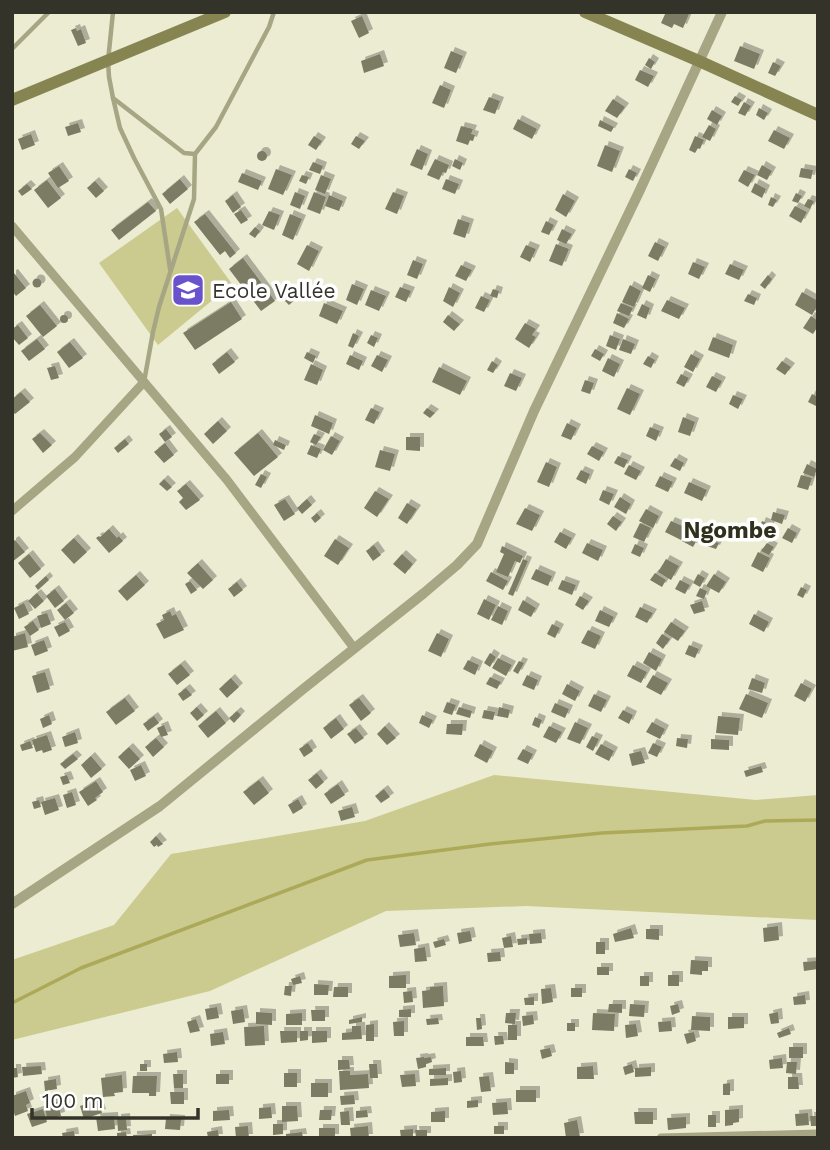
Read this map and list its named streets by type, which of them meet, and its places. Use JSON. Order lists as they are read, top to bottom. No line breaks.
{"districts":["Ngombe"],"places":{"school or university":["Ecole Vallée"]},"scale_bar":"100 m"}
